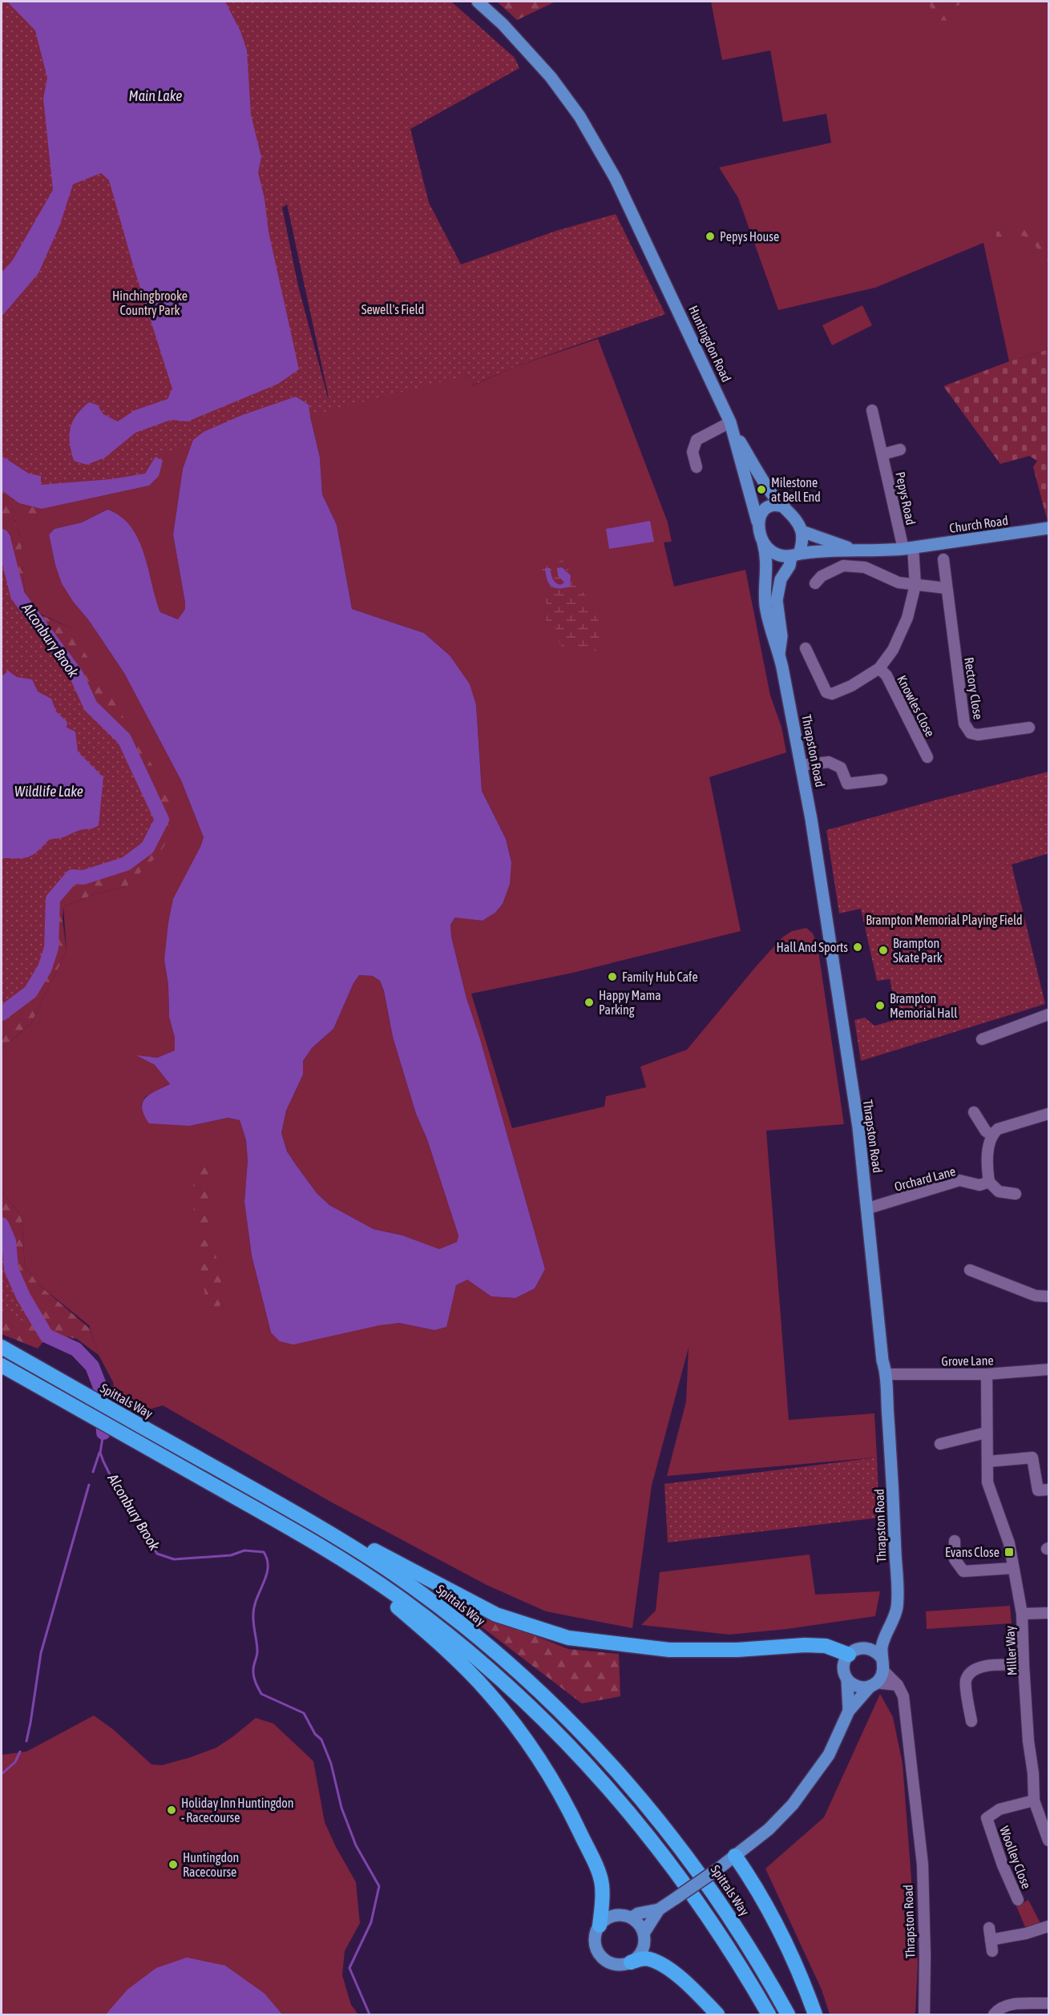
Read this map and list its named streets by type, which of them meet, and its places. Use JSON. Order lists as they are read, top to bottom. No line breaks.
{"streets":{"highway":["Spittals Way"],"main road":["Huntingdon Road","Church Road","Thrapston Road"],"street":["Pepys Road","Rectory Close","Knowles Close","Orchard Lane","Grove Lane","Miller Way","Woolley Close"]},"crossings":[["Huntingdon Road","Thrapston Road"],["Pepys Road","Church Road"],["Pepys Road","Knowles Close"],["Thrapston Road","Orchard Lane"],["Thrapston Road","Grove Lane"],["Grove Lane","Miller Way"],["Miller Way","Woolley Close"]],"water":["Main Lake","Alconbury Brook","Wildlife Lake"],"parks":["Hinchingbrooke Country Park","Sewell's Field","Brampton Memorial Playing Field"],"places":{"other":["Pepys House","Milestone at Bell End","Hall And Sports","Brampton Skate Park","Family Hub Cafe","Happy Mama Parking","Brampton Memorial Hall","Holiday Inn Huntingdon - Racecourse","Huntingdon Racecourse"],"transit":["Evans Close"]}}
